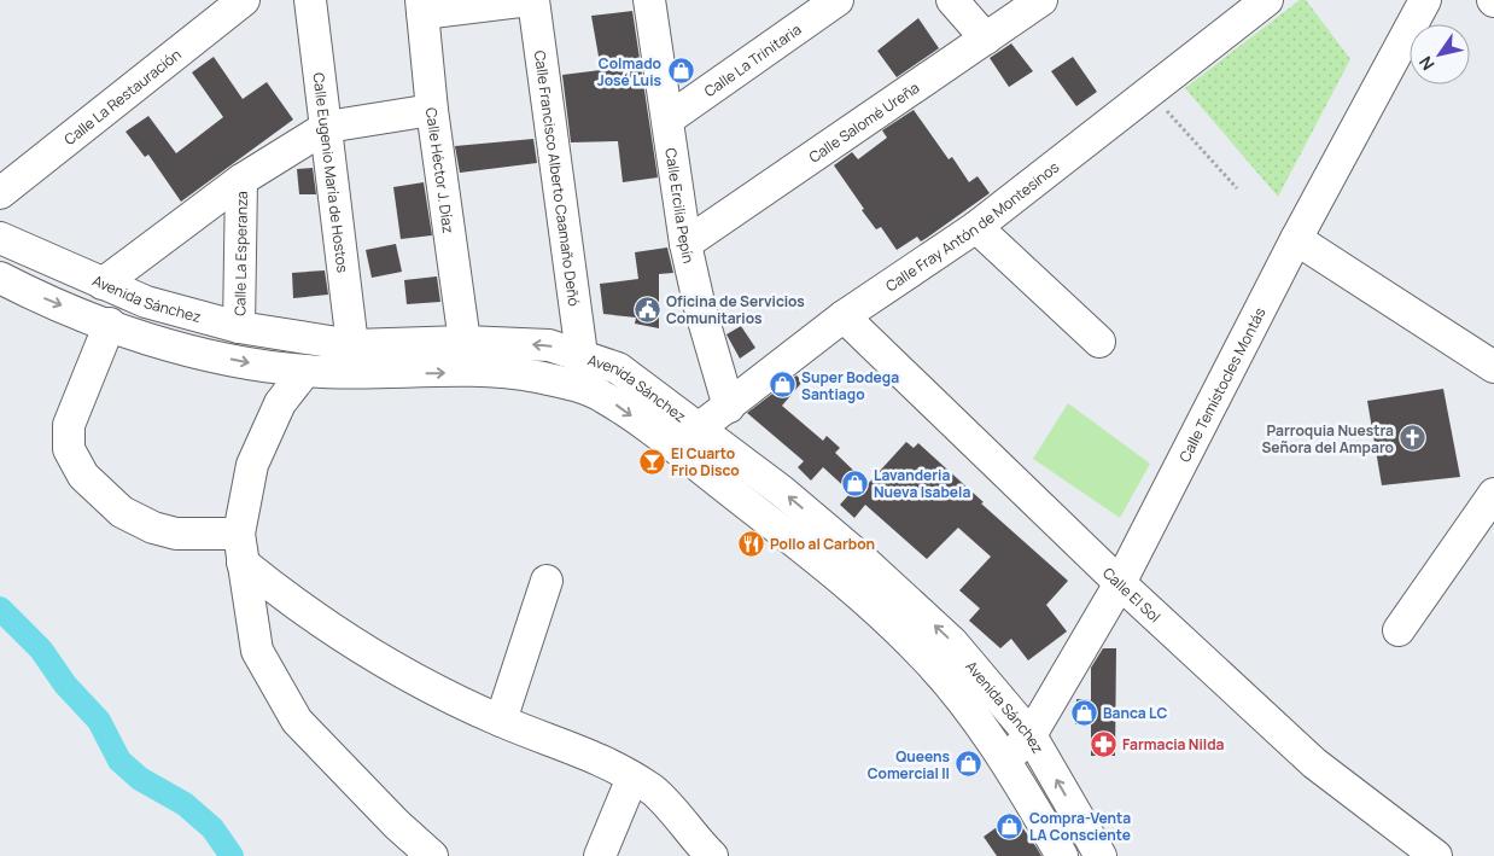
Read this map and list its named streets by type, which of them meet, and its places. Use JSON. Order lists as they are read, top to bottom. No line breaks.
{"streets":{"street":["Calle La Trinitaria","Calle La Restauración","Calle Salomé Ureña","Calle Héctor J. Díaz","Calle Eugenio María de Hostos","Calle Francisco Alberto Caamaño Deñó","Calle Ercilia Pepín","Calle Fray Antón de Montesinos","Calle La Esperanza","Avenida Sánchez","Calle Temístocles Montás","Calle El Sol"]},"crossings":[["Calle La Trinitaria","Calle Ercilia Pepín"],["Calle Salomé Ureña","Calle Ercilia Pepín"],["Calle Héctor J. Díaz","Avenida Sánchez"],["Calle Eugenio María de Hostos","Avenida Sánchez"],["Calle Francisco Alberto Caamaño Deñó","Avenida Sánchez"],["Calle Ercilia Pepín","Calle Fray Antón de Montesinos"],["Calle Fray Antón de Montesinos","Avenida Sánchez"],["Calle Fray Antón de Montesinos","Calle El Sol"],["Calle La Esperanza","Avenida Sánchez"],["Avenida Sánchez","Calle Temístocles Montás"],["Calle Temístocles Montás","Calle El Sol"]],"places":{"shop":["Colmado José Luis","Super Bodega Santiago","Lavanderia Nueva Isabela","Banca LC","Queens Comercial II","Compra-Venta LA Consciente"],"public building":["Oficina de Servicios Comunitarios"],"church":["Parroquia Nuestra Señora del Amparo"],"bar":["El Cuarto Frio Disco"],"restaurant":["Pollo al Carbon"],"pharmacy":["Farmacia Nilda"]},"north":"bottom left"}
